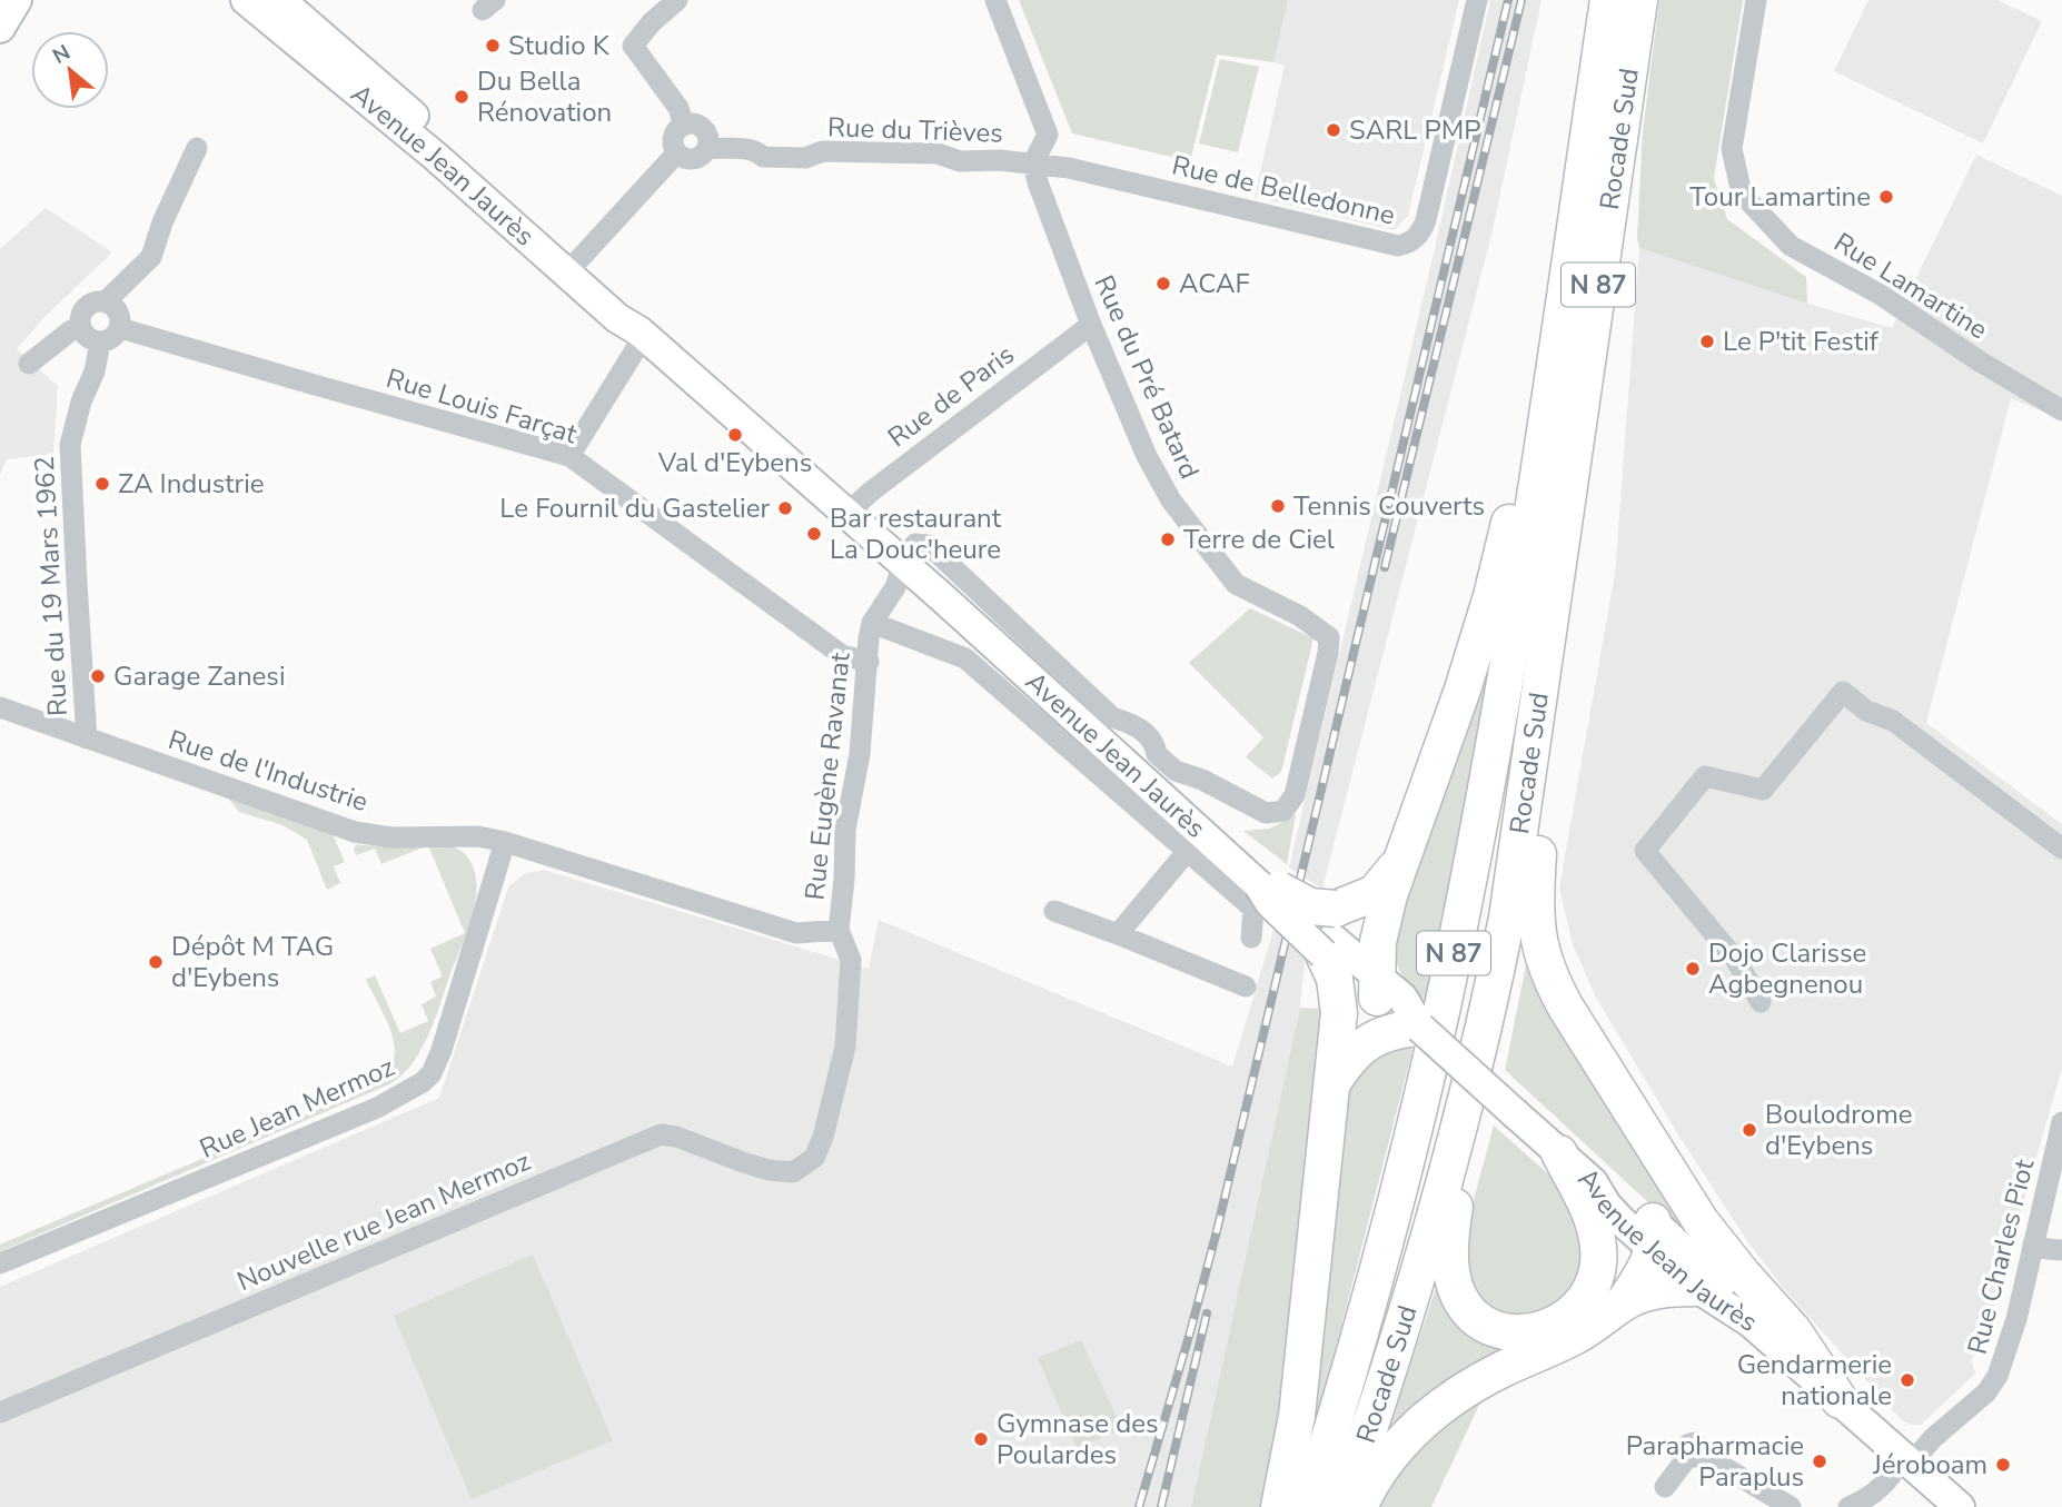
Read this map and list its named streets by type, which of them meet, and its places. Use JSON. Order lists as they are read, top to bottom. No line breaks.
{"streets":{"highway":["Rocade Sud","N 87"],"main road":["Avenue Jean Jaurès"],"street":["Rue du Trièves","Rue de Belledonne","Rue Lamartine","Rue du Pré Batard","Rue de Paris","Rue Louis Farçat","Rue du 19 Mars 1962","Rue de l'Industrie","Rue Eugène Ravanat","Rue Jean Mermoz","Nouvelle rue Jean Mermoz","Rue Charles Piot"]},"crossings":[["Rue du Trièves","Rue de Belledonne"],["Rue du Trièves","Rue du Pré Batard"],["Avenue Jean Jaurès","Rue du Pré Batard"],["Avenue Jean Jaurès","Rue de Paris"],["Avenue Jean Jaurès","Rue Eugène Ravanat"],["Avenue Jean Jaurès","Rue Charles Piot"],["Rue de Belledonne","Rue du Pré Batard"],["Rue du Pré Batard","Rue de Paris"],["Rue Louis Farçat","Rue du 19 Mars 1962"],["Rue Louis Farçat","Rue Eugène Ravanat"],["Rue du 19 Mars 1962","Rue de l'Industrie"],["Rue de l'Industrie","Rue Eugène Ravanat"],["Rue de l'Industrie","Rue Jean Mermoz"],["Rue Eugène Ravanat","Nouvelle rue Jean Mermoz"]],"places":["Studio K","Du Bella Rénovation","SARL PMP","Tour Lamartine","ACAF","Le P'tit Festif","Val d'Eybens","ZA Industrie","Tennis Couverts","Le Fournil du Gastelier","Bar restaurant La Douc'heure","Terre de Ciel","Garage Zanesi","Dépôt M TAG d'Eybens","Dojo Clarisse Agbegnenou","Boulodrome d'Eybens","Gendarmerie nationale","Gymnase des Poulardes","Parapharmacie Paraplus","Jéroboam"],"north":"top left"}
